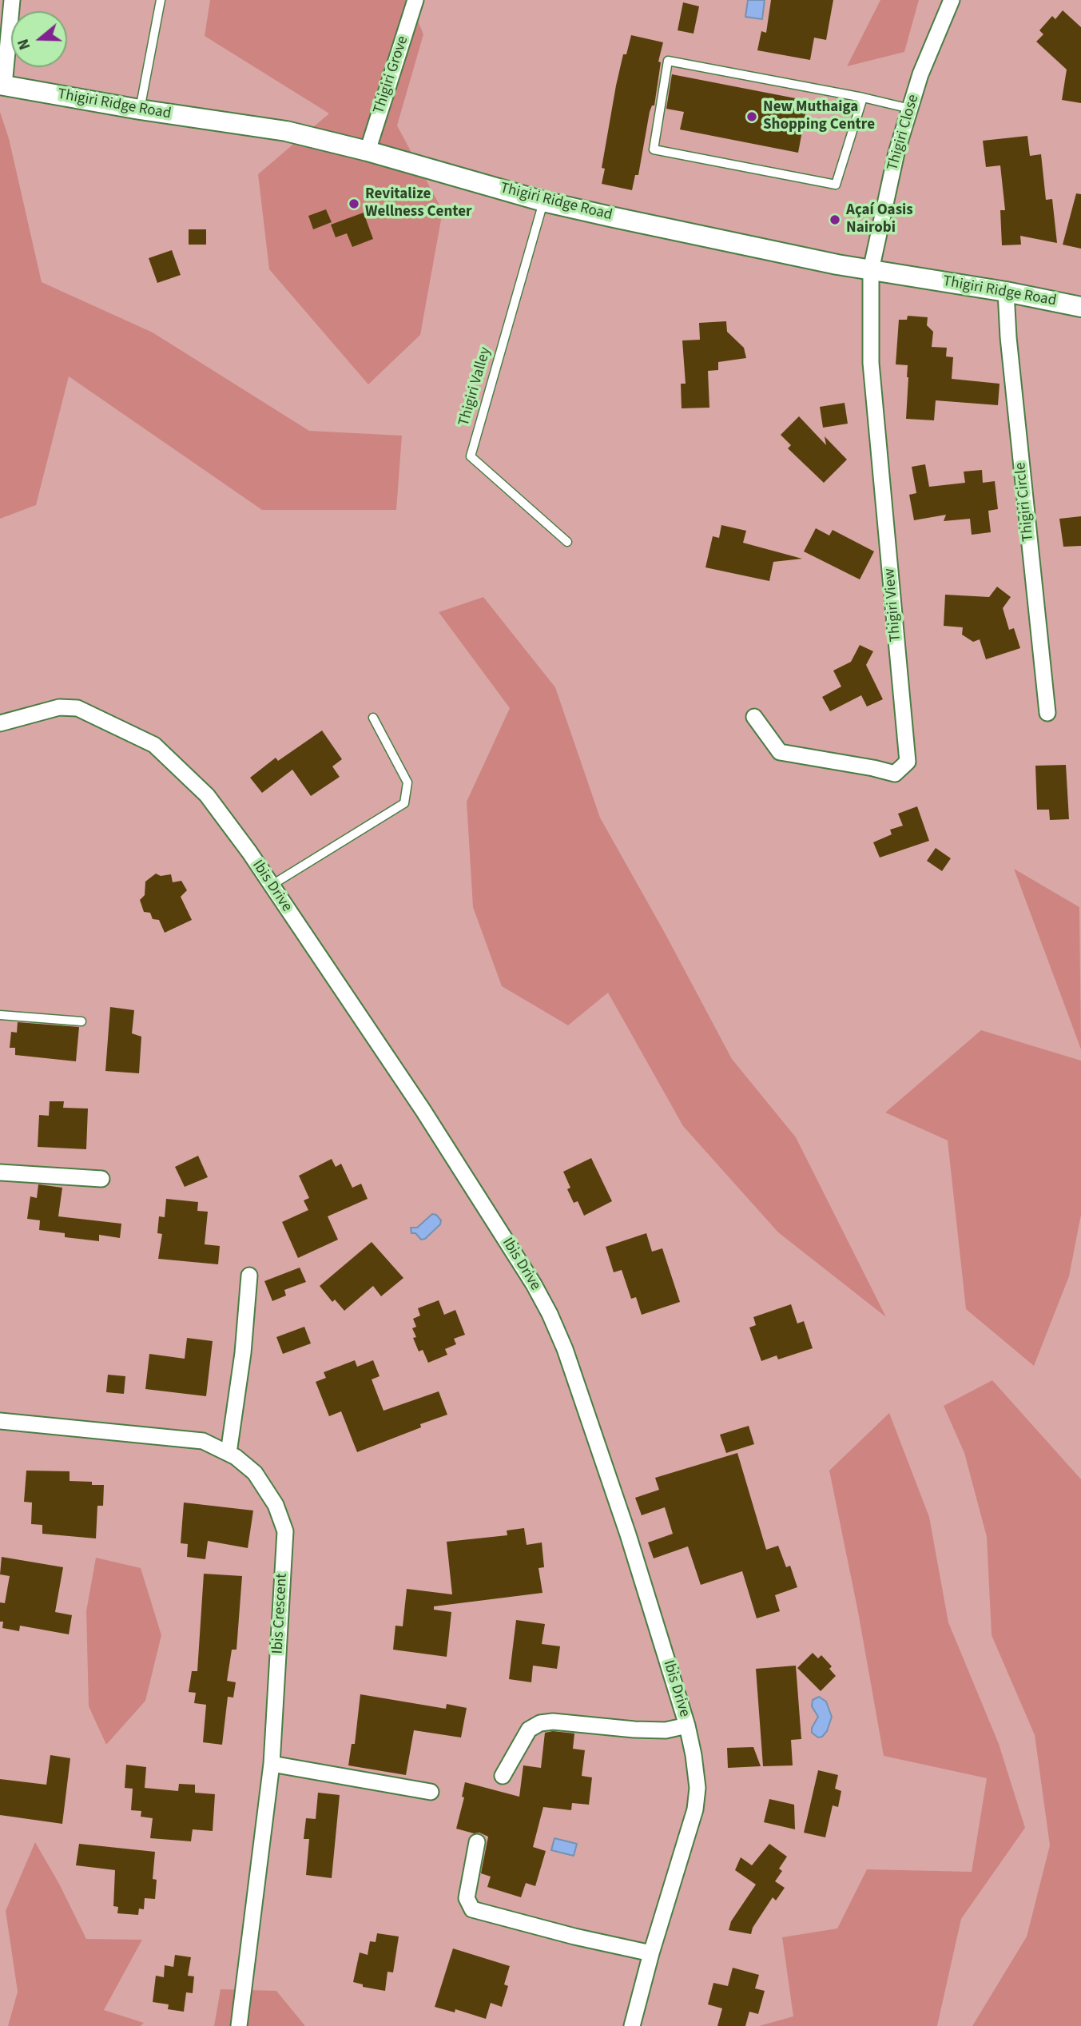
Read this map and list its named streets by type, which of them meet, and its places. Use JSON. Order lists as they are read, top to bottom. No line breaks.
{"streets":{"street":["Thigiri Grove","Thigiri Ridge Road","Thigiri Close","Thigiri Circle","Thigiri View","Ibis Drive","Ibis Crescent"],"lane":["Thigiri Valley"]},"crossings":[["Thigiri Grove","Thigiri Ridge Road"],["Thigiri Ridge Road","Thigiri Close"],["Thigiri Ridge Road","Thigiri Valley"],["Thigiri Ridge Road","Thigiri Circle"],["Thigiri Ridge Road","Thigiri View"],["Thigiri Close","Thigiri View"]],"places":["New Muthaiga Shopping Centre","Revitalize Wellness Center","Açaí Oasis Nairobi"],"north":"left"}
